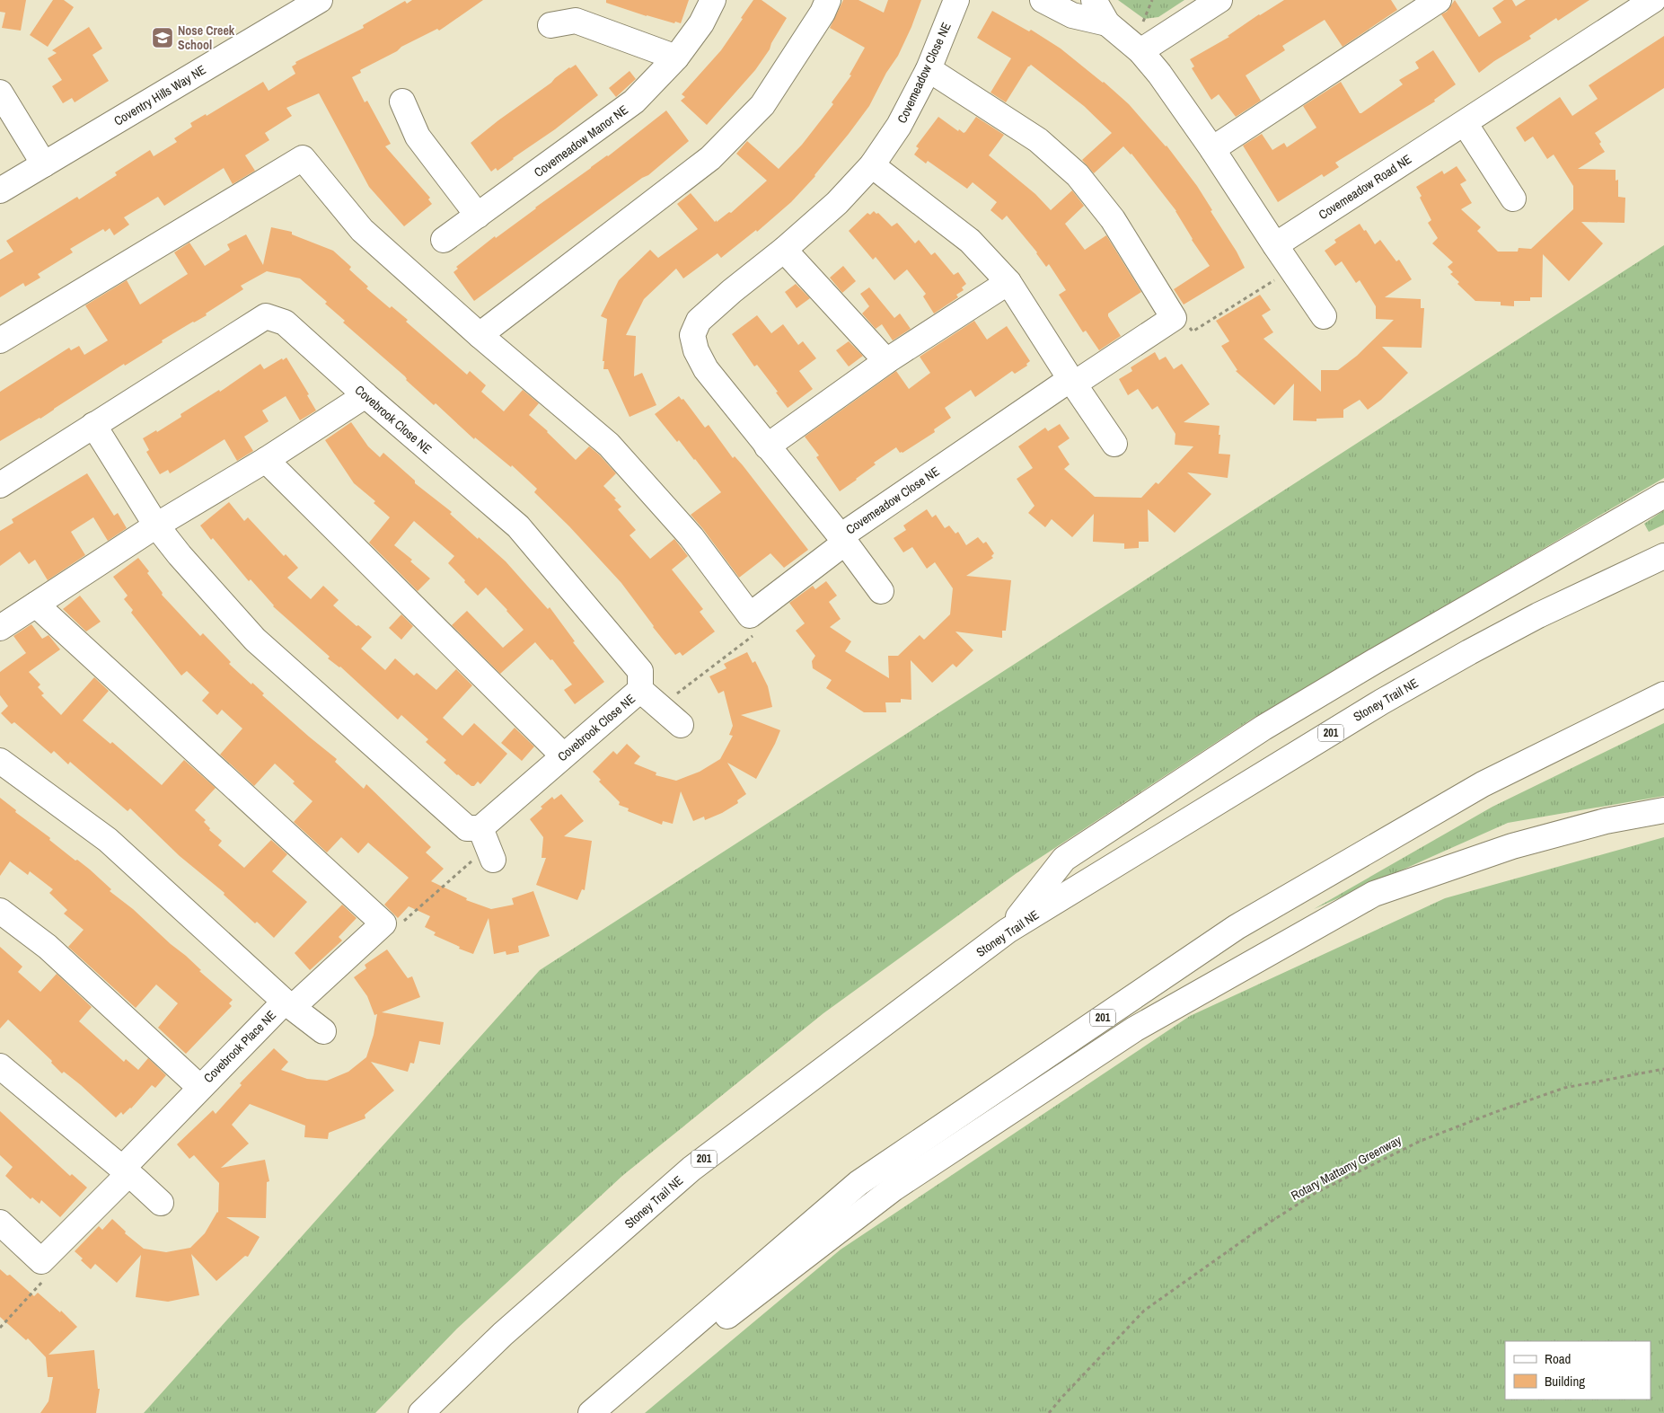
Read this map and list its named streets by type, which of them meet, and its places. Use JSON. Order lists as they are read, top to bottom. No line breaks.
{"streets":{"main road":["Covemeadow Close NE","Coventry Hills Way NE","Covemeadow Manor NE","Covemeadow Road NE","Covebrook Close NE","Stoney Trail NE","201","Covebrook Place NE"],"path":["Rotary Mattamy Greenway"]},"places":{"school or university":["Nose Creek School"]},"legend":["Road","Building"]}
